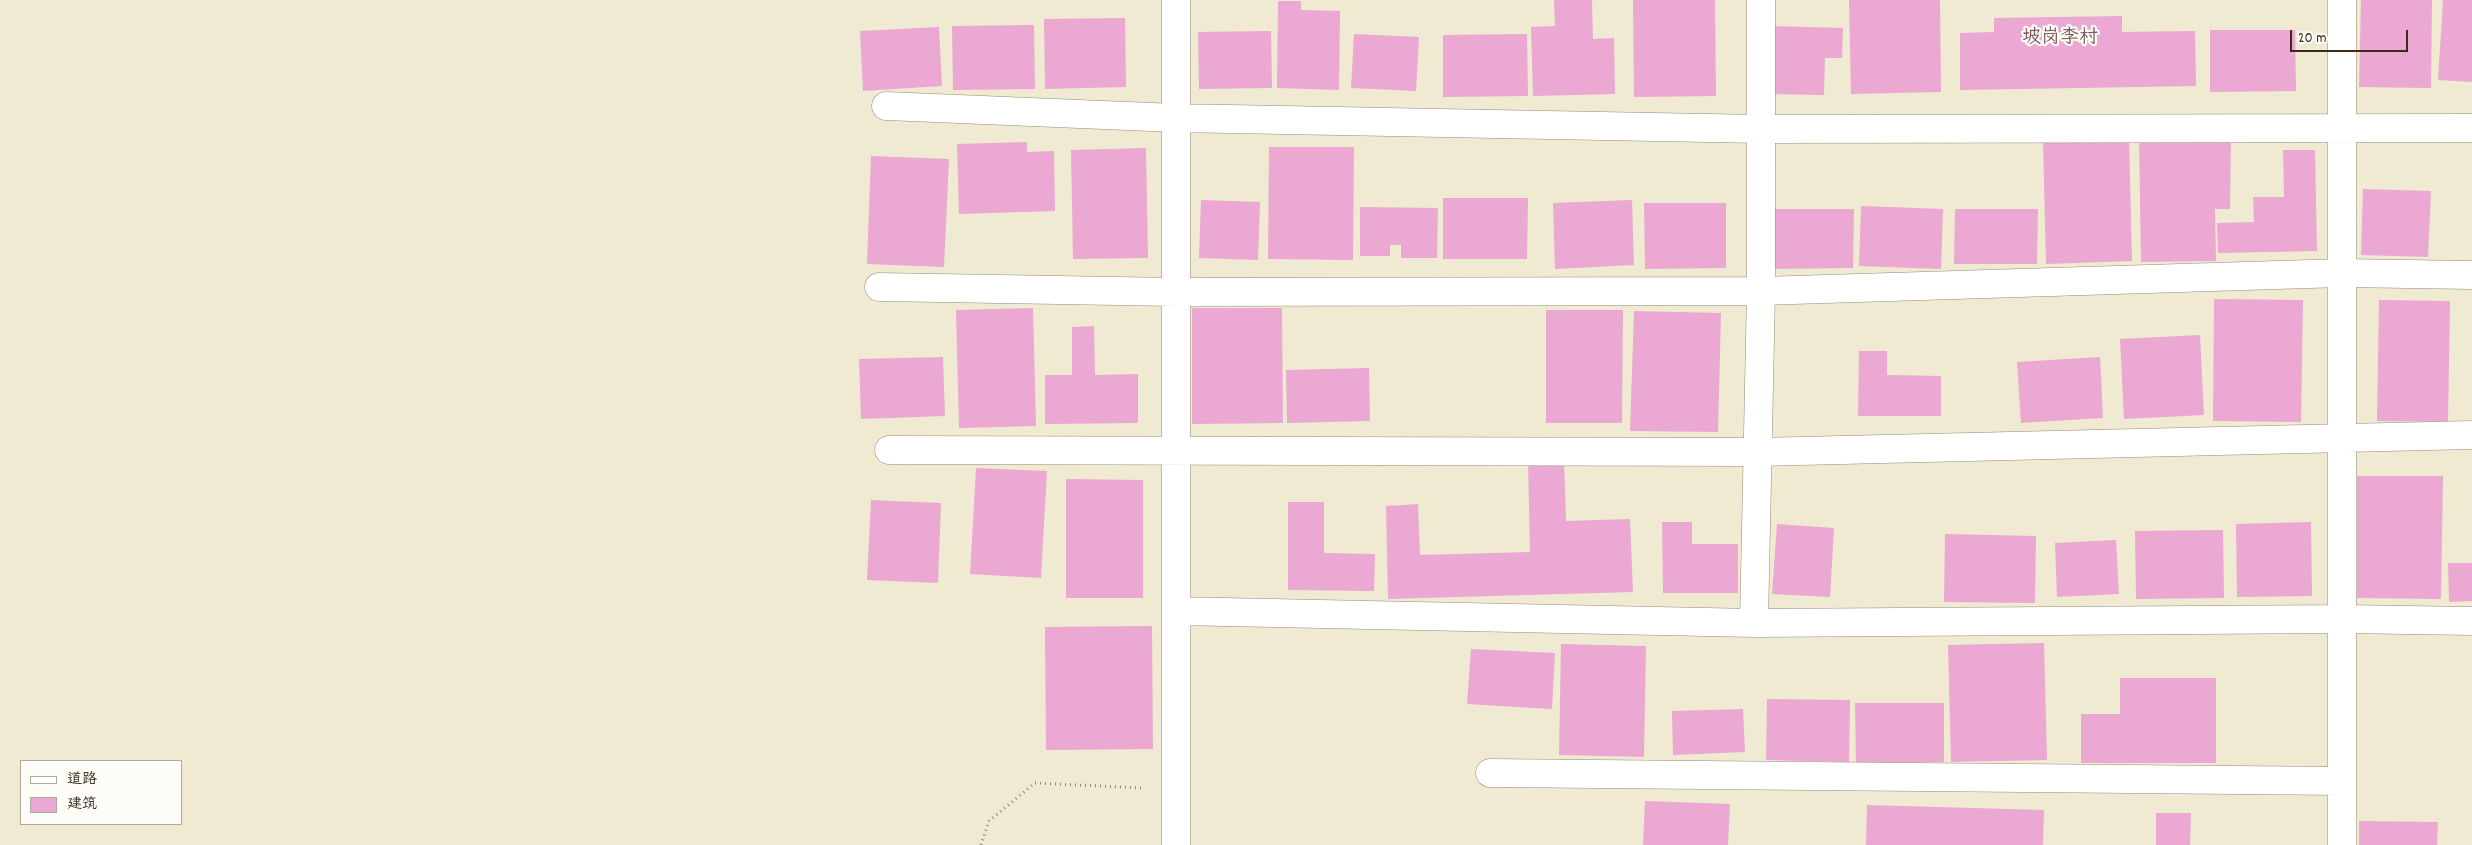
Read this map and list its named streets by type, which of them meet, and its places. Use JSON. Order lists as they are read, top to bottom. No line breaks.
{"districts":["坡岗李村"],"legend":["道路","建筑"],"scale_bar":"20 m"}
